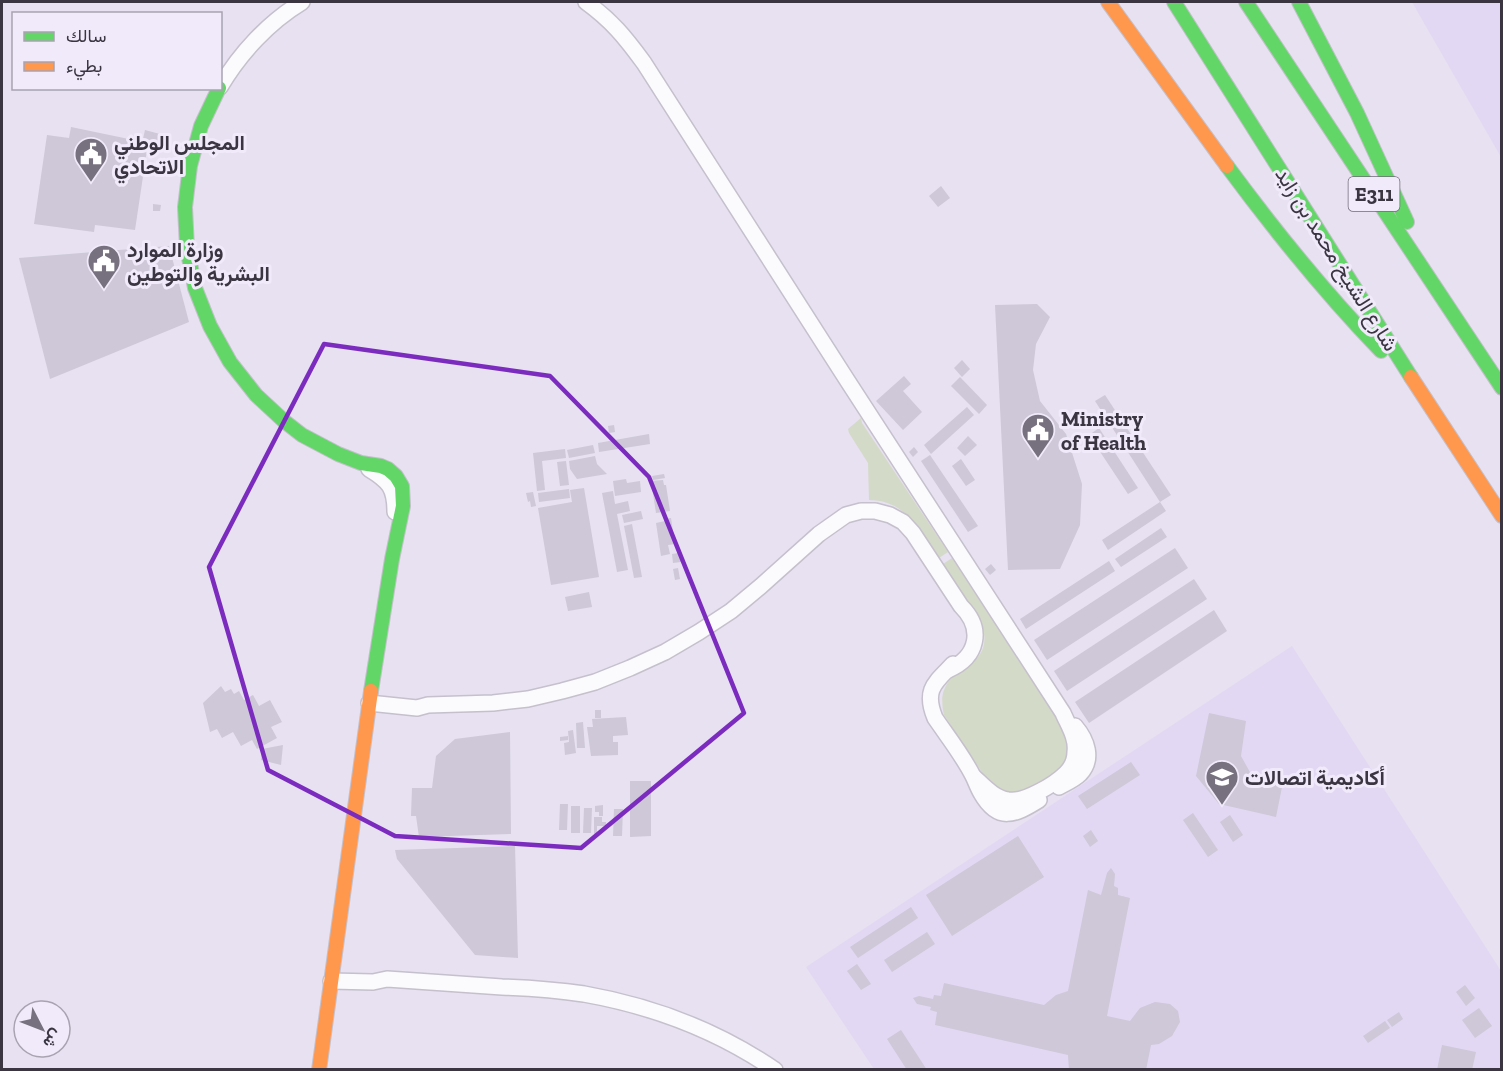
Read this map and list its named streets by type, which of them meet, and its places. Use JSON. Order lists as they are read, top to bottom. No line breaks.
{"streets":{"main road":["E311","شارع الشيخ محمد بن زايد"]},"places":{"public building":["المجلس الوطني الاتحادي","وزارة الموارد البشرية والتوطين","Ministry of Health"],"school or university":["أكاديمية اتصالات"]},"legend":["سالك","بطيء"],"north":"bottom right"}
